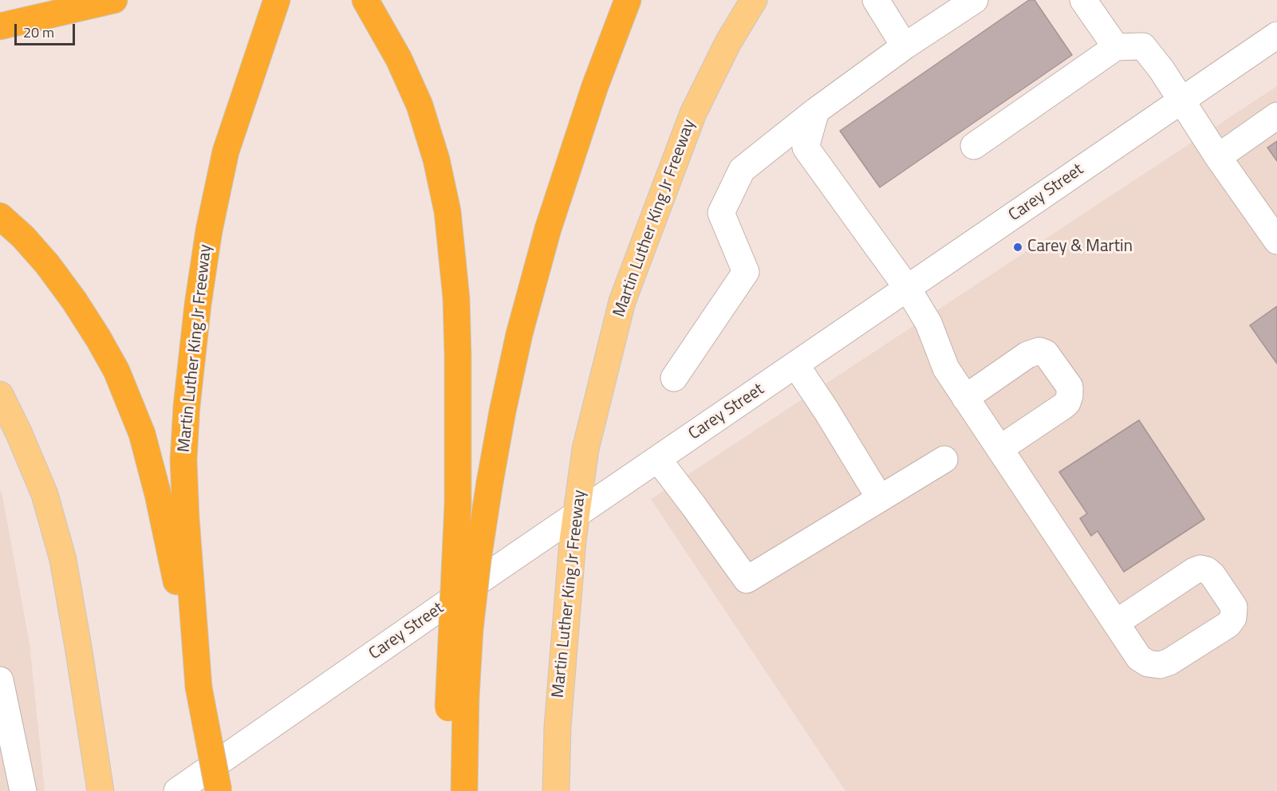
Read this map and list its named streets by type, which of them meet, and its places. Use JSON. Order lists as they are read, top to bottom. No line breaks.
{"streets":{"highway":["Martin Luther King Jr Freeway"],"street":["Carey Street"]},"crossings":[["Carey Street","Martin Luther King Jr Freeway"]],"places":["Carey & Martin"],"scale_bar":"20 m"}
